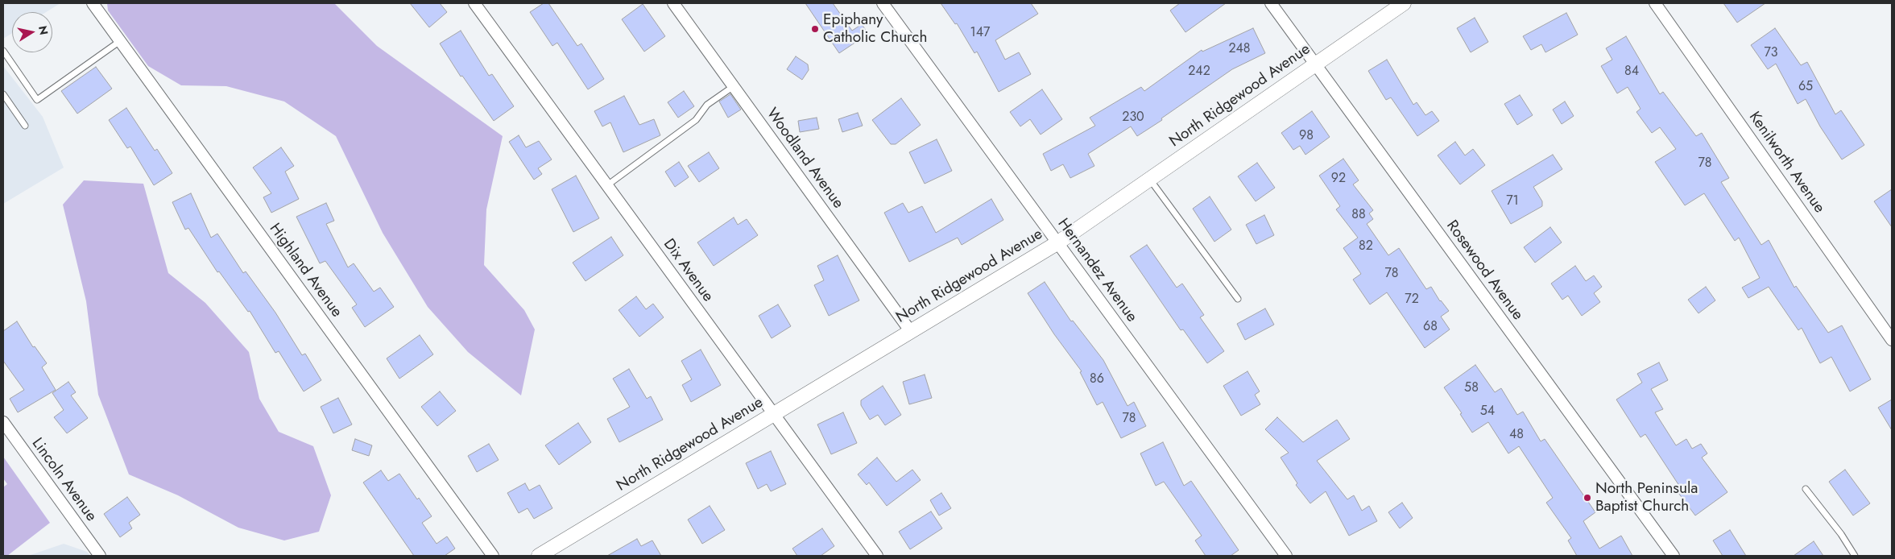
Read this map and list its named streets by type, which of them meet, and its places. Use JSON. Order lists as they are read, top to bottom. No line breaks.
{"streets":{"street":["North Ridgewood Avenue","Woodland Avenue","Kenilworth Avenue","Highland Avenue","Dix Avenue","Hernandez Avenue","Rosewood Avenue","Lincoln Avenue"]},"crossings":[["North Ridgewood Avenue","Woodland Avenue"],["North Ridgewood Avenue","Dix Avenue"],["North Ridgewood Avenue","Hernandez Avenue"],["North Ridgewood Avenue","Rosewood Avenue"]],"places":["Epiphany Catholic Church","North Peninsula Baptist Church"],"house_numbers":["147","248","73","242","84","65","230","98","78","92","71","88","82","78","72","68","86","58","54","78","48"],"north":"right"}
